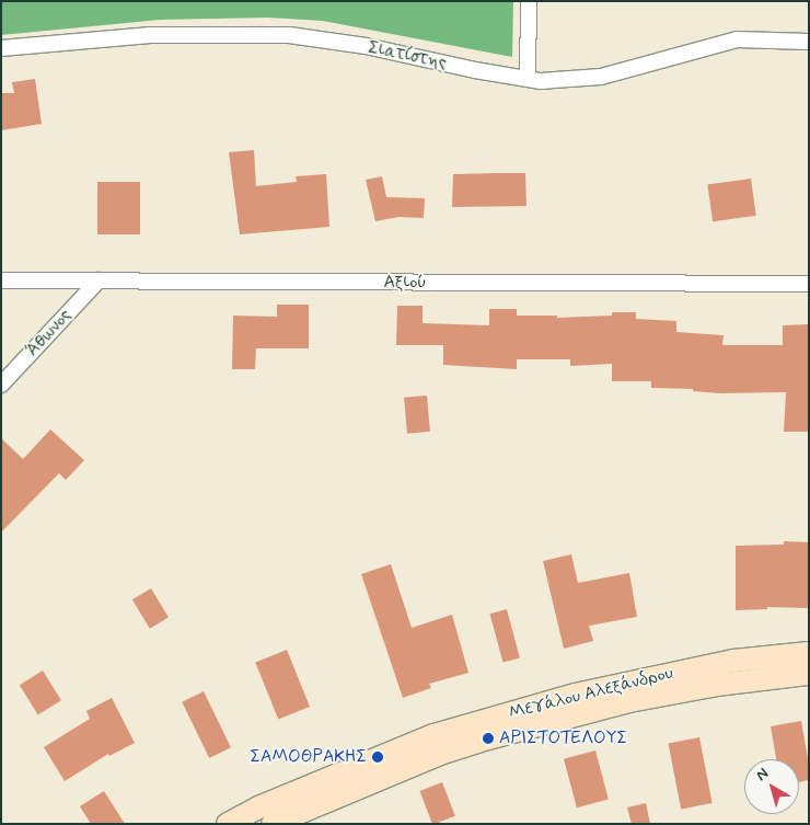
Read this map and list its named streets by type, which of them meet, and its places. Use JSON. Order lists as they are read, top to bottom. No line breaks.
{"streets":{"street":["Σιατίστης","Αξιού","Άθωνος","Μεγάλου Αλεξάνδρου"]},"crossings":[["Αξιού","Άθωνος"]],"places":["ΑΡΙΣΤΟΤΕΛΟΥΣ","ΣΑΜΟΘΡΑΚΗΣ"],"north":"top left"}
